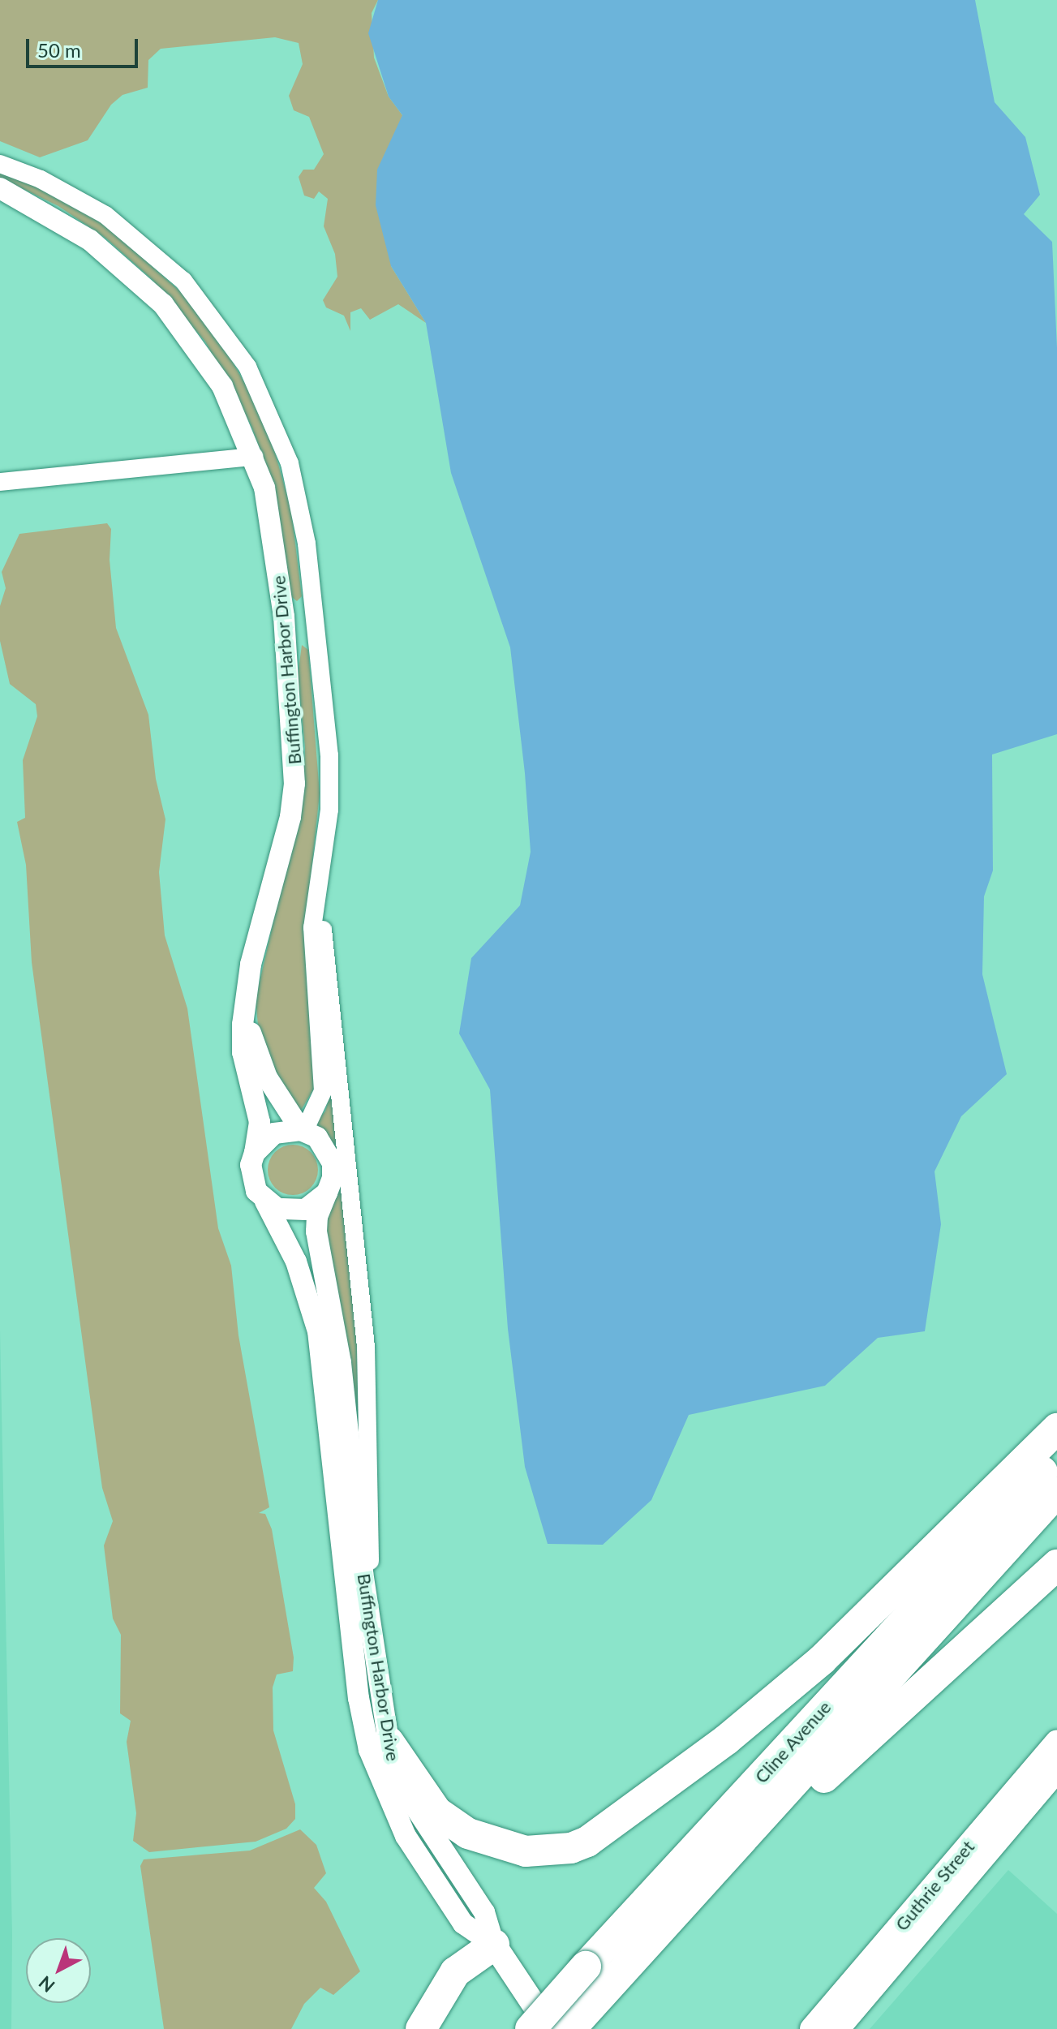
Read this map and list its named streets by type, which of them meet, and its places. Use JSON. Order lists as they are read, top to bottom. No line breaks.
{"streets":{"highway":["Cline Avenue"],"main road":["Guthrie Street"],"street":["Buffington Harbor Drive"]},"scale_bar":"50 m","north":"bottom left"}
